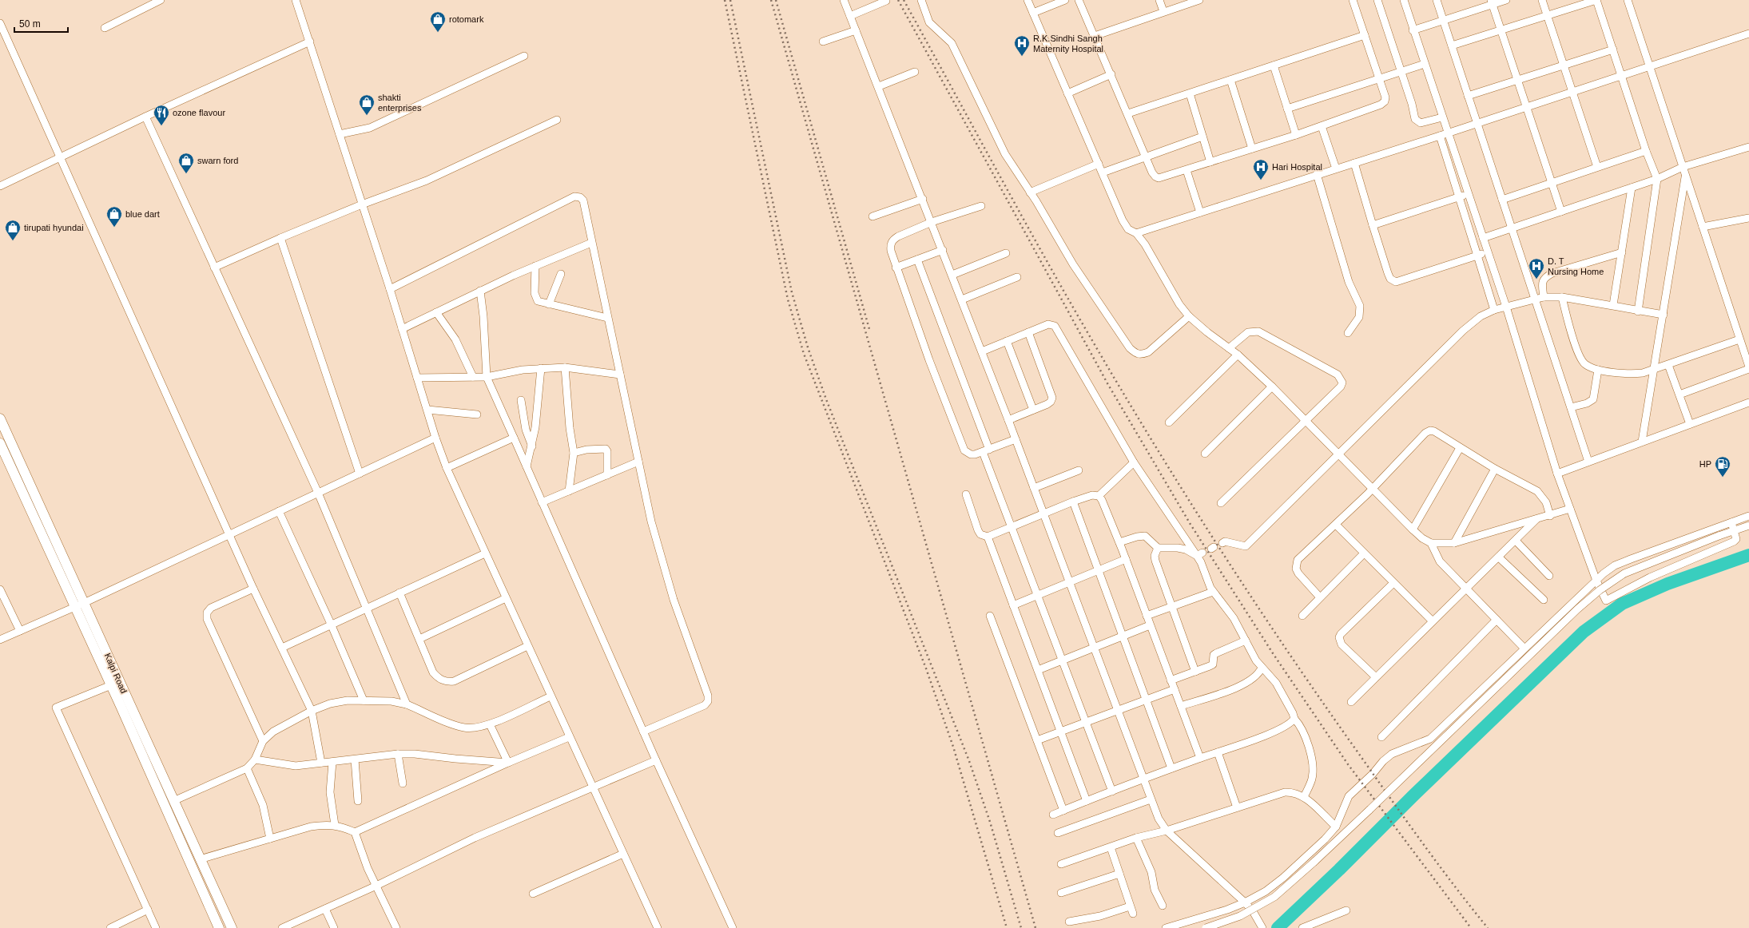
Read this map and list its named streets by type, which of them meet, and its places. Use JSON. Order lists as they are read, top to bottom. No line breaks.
{"streets":{"main road":["Kalpi Road"]},"places":{"shop":["rotomark","shakti enterprises","swarn ford","blue dart","tirupati hyundai"],"hospital":["R.K.Sindhi Sangh Maternity Hospital","Hari Hospital","D. T Nursing Home"],"restaurant":["ozone flavour"],"fuel station":["HP"]},"scale_bar":"50 m"}
